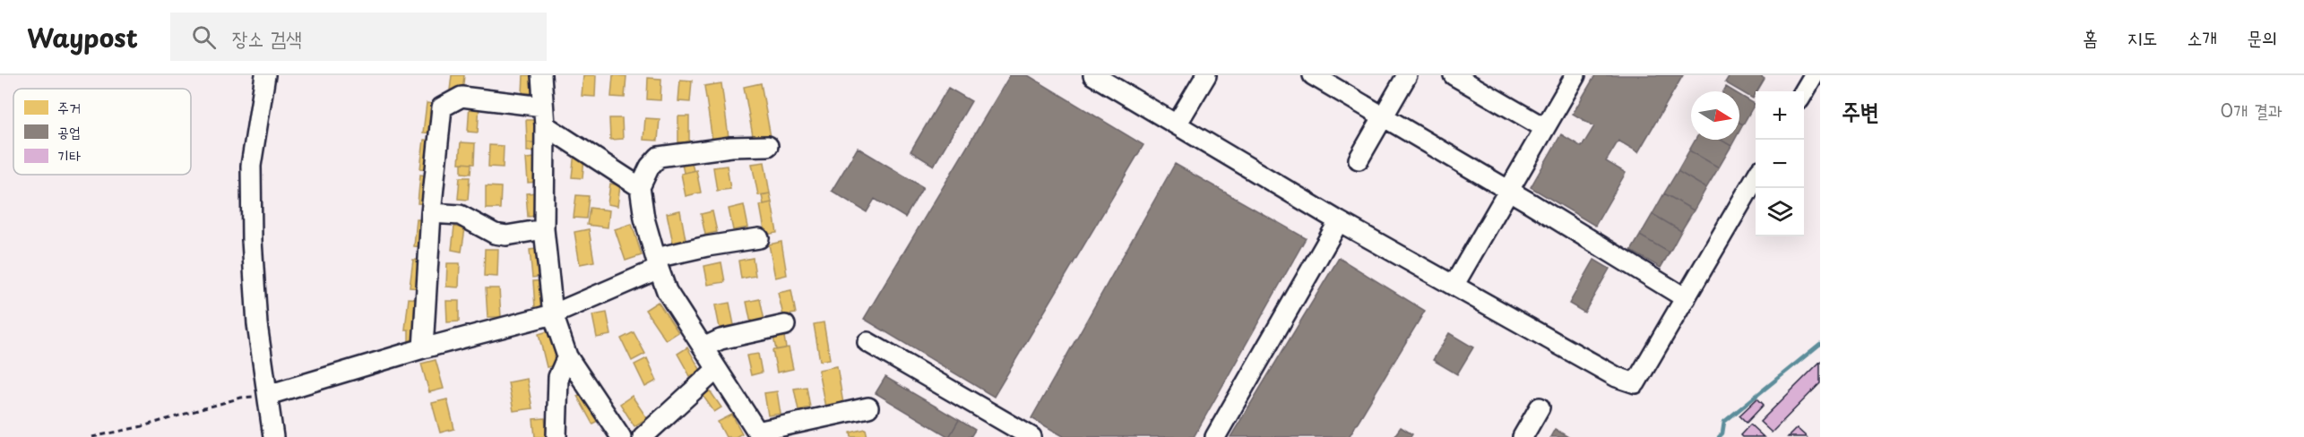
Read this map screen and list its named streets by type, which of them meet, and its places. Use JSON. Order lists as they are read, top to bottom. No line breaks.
{"legend":["주거","공업","기타"],"north":"right","page":{"header":"Waypost","search":"장소 검색","nav":["홈","지도","소개","문의"],"heading":["주변","0개 결과"],"map_buttons":["+","−"]}}
